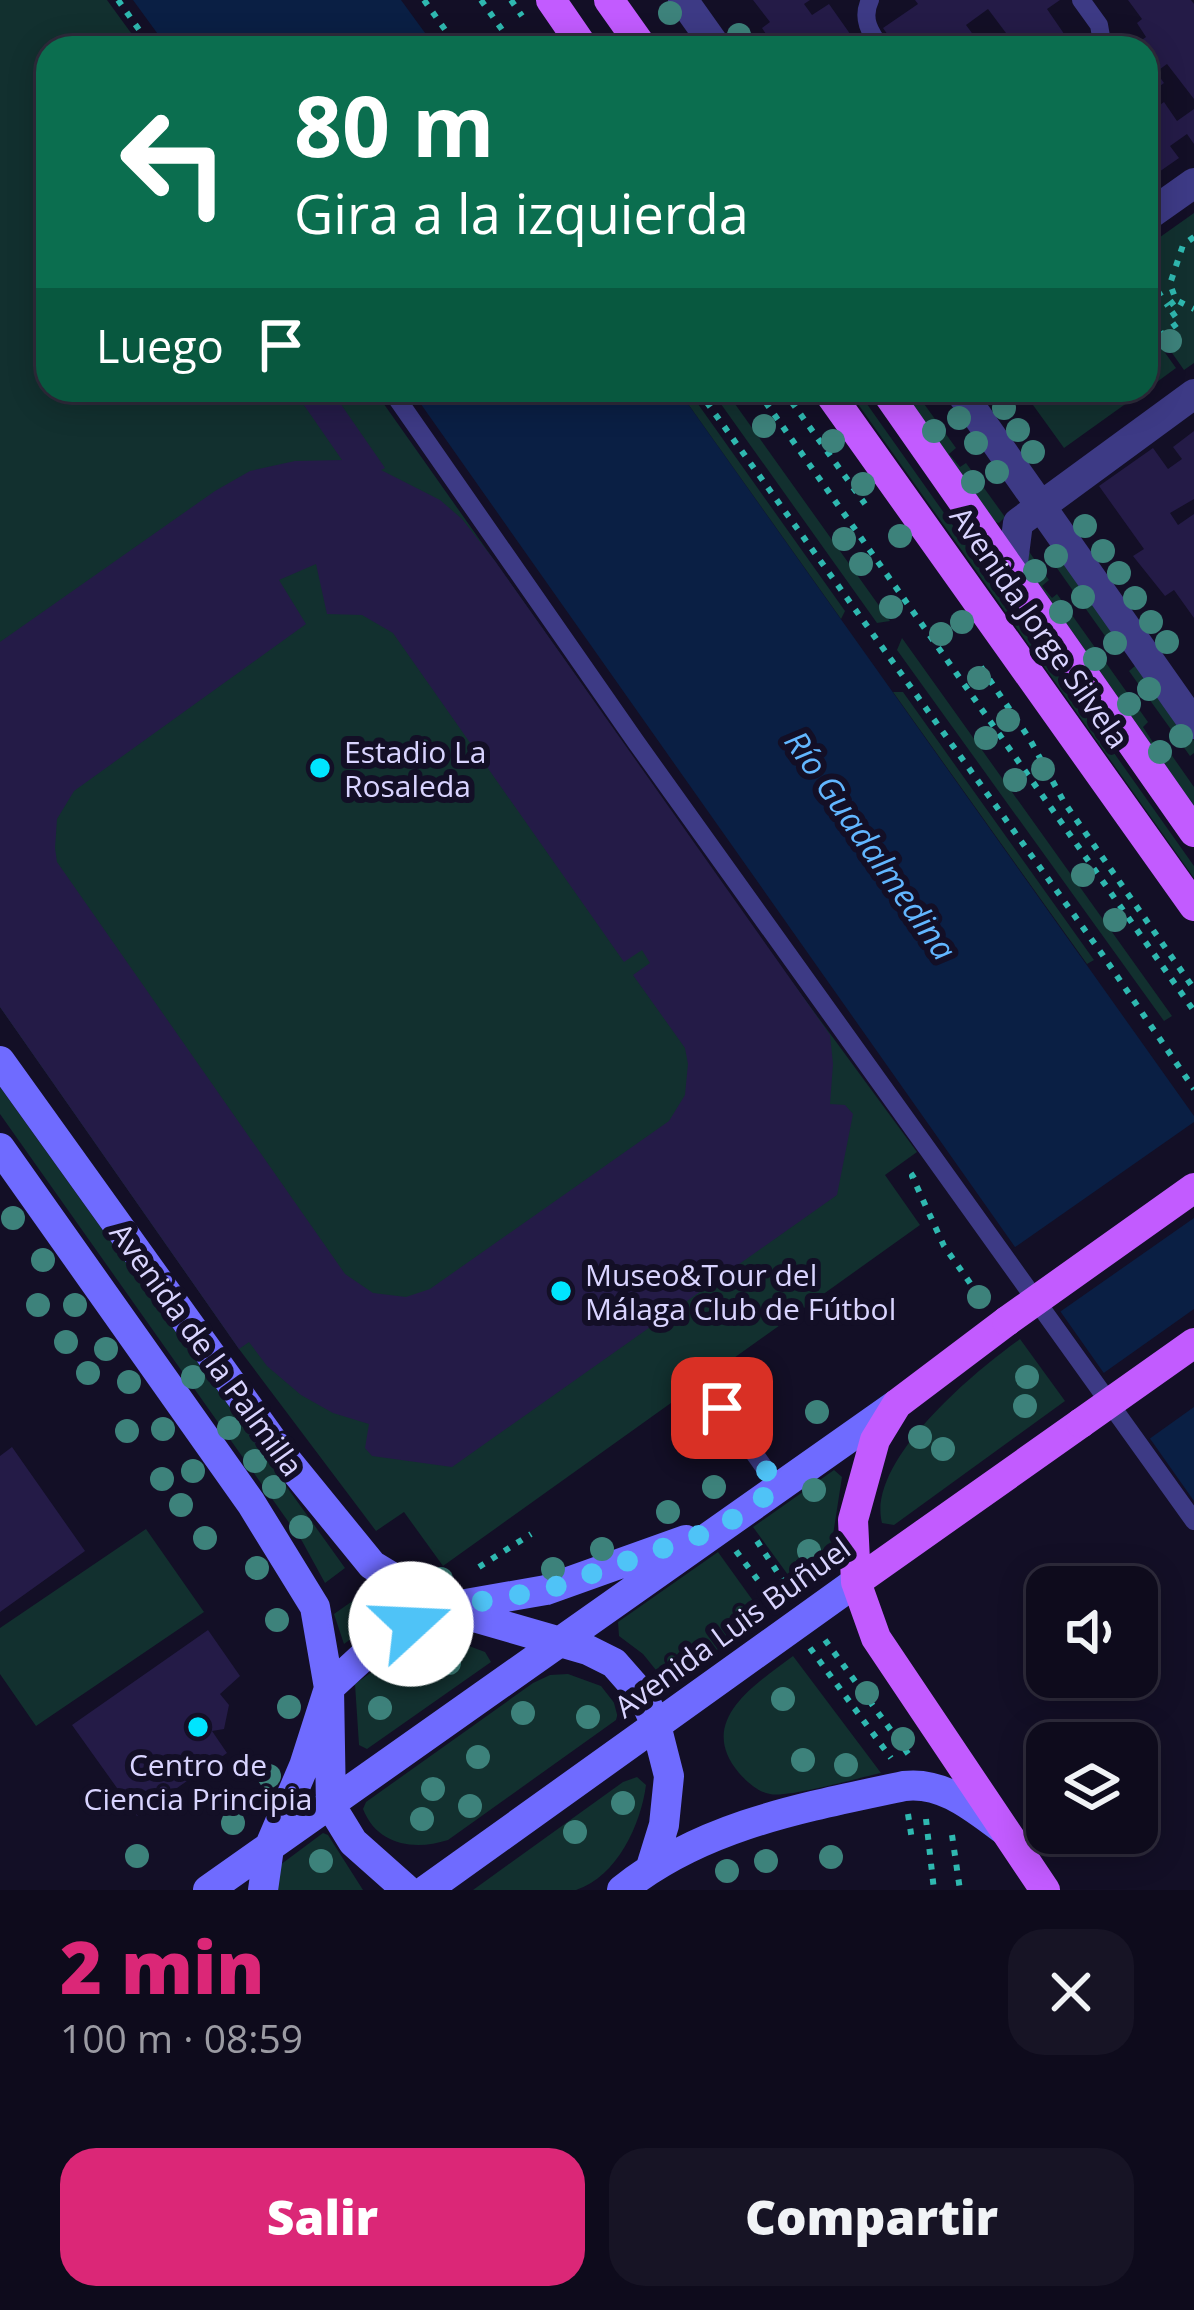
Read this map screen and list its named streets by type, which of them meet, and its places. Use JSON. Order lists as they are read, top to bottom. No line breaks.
{"streets":{"main road":["Avenida Jorge Silvela","Avenida de la Palmilla","Avenida Luis Buñuel"]},"crossings":[["Avenida de la Palmilla","Avenida Luis Buñuel"]],"water":["Río Guadalmedina"],"places":["Estadio La Rosaleda","Museo&Tour del Málaga Club de Fútbol","Centro de Ciencia Principia"],"page":{"turn":["80 m","Gira a la izquierda"],"then":"Luego","heading":["2 min","100 m · 08:59"],"buttons":["Salir","Compartir"]}}
